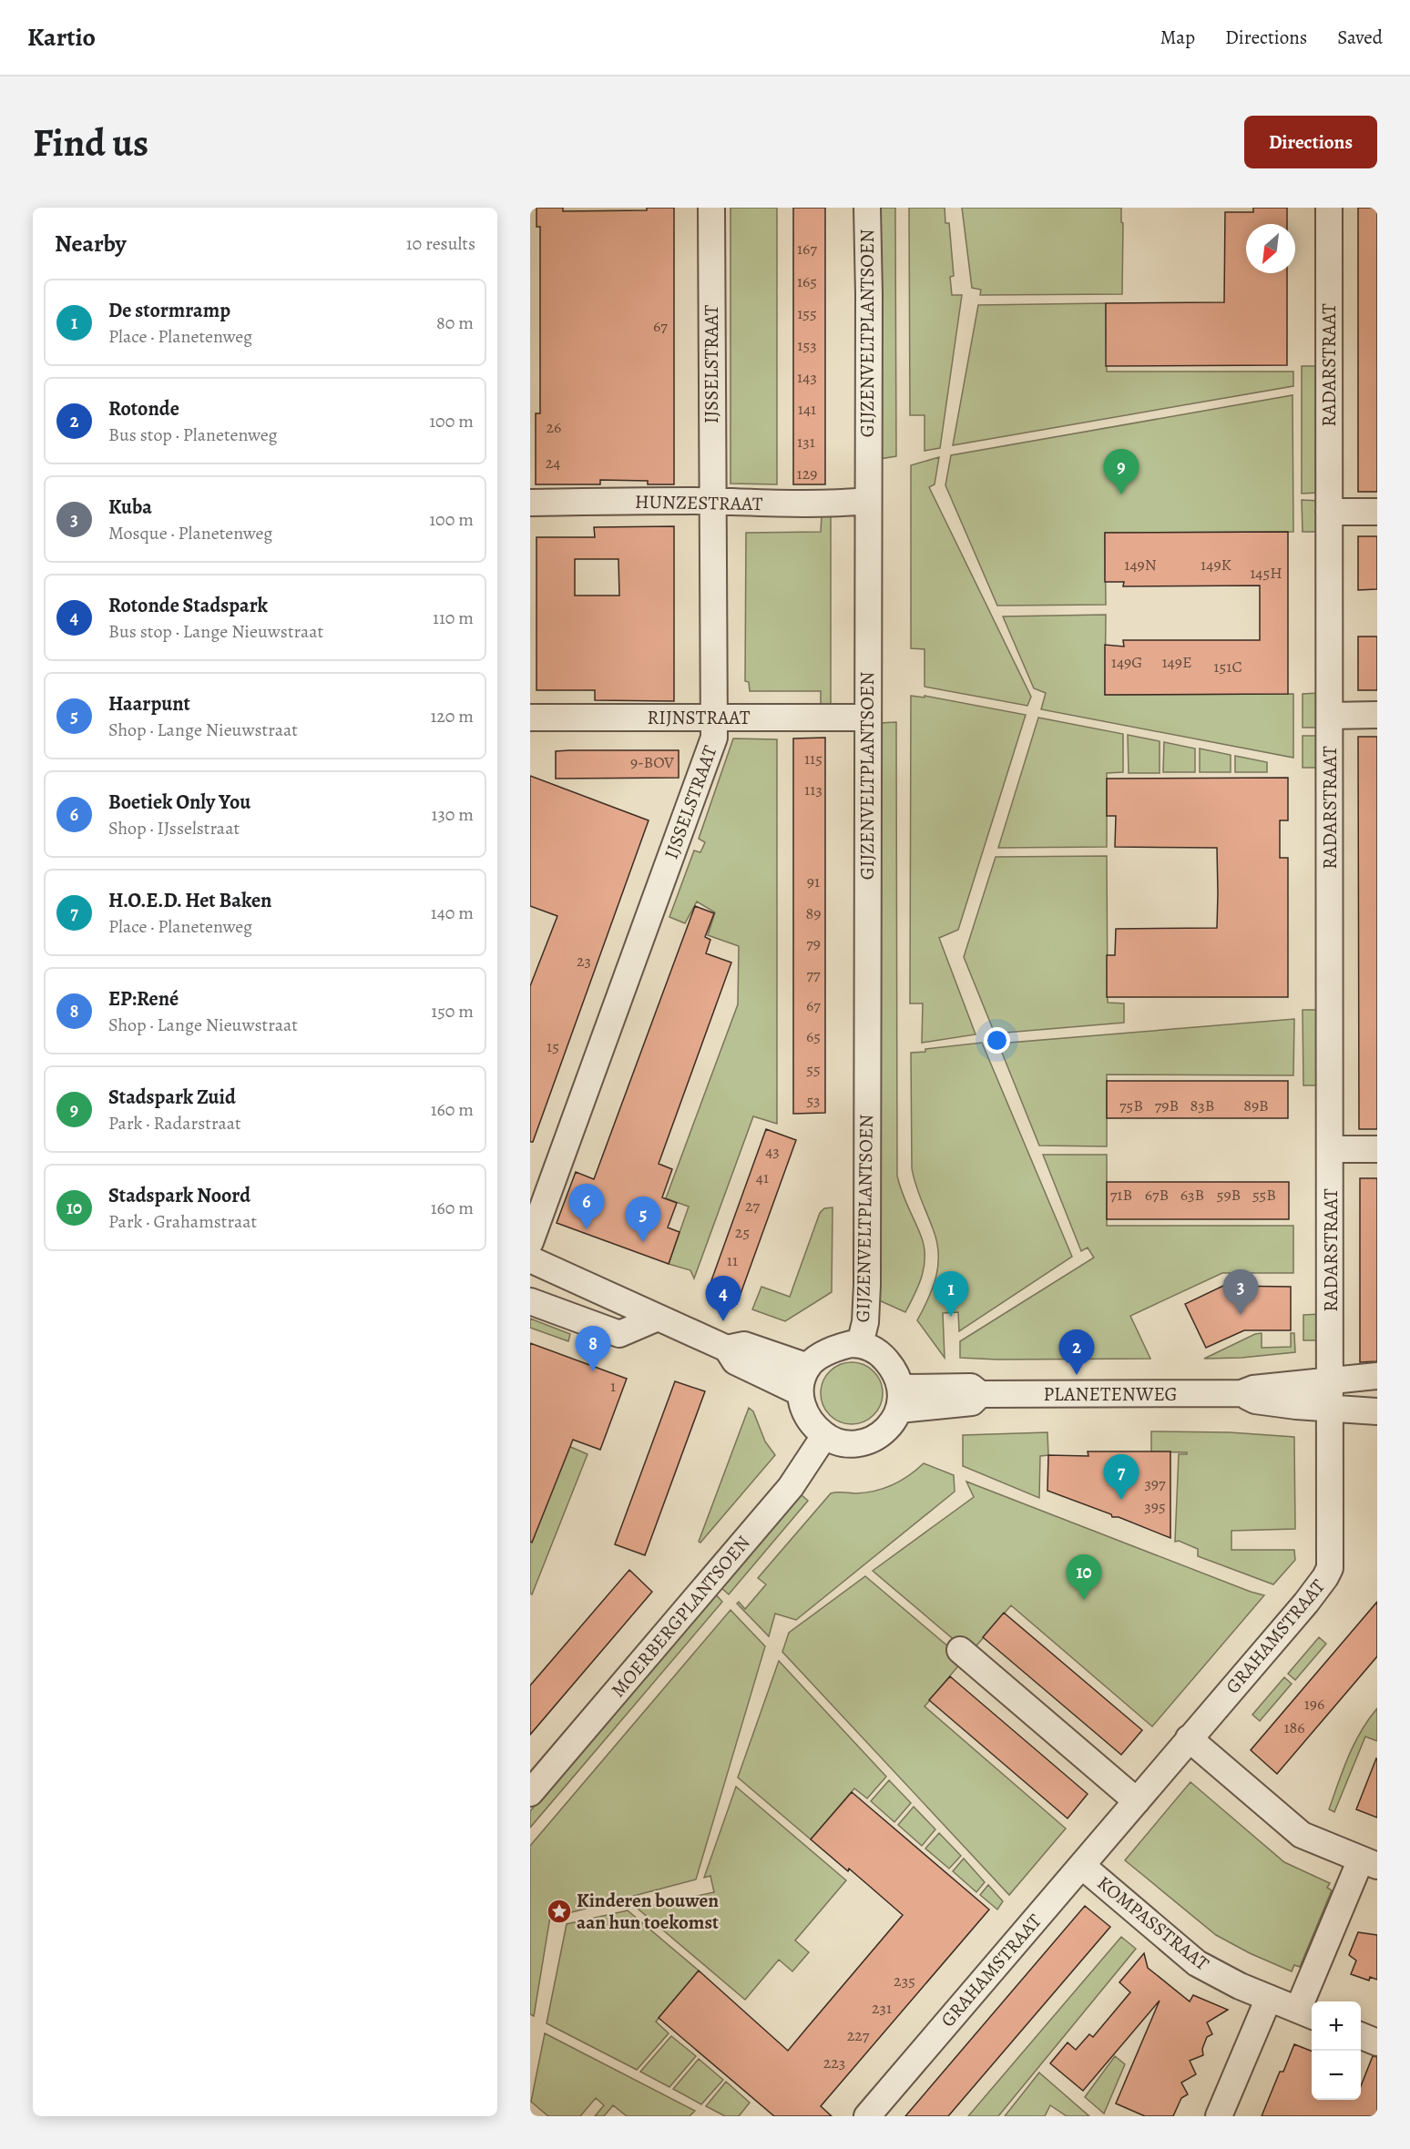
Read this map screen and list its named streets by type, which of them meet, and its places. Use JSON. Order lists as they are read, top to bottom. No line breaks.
{"streets":{"street":["GIJZENVELTPLANTSOEN","IJSSELSTRAAT","RADARSTRAAT","HUNZESTRAAT","RIJNSTRAAT","PLANETENWEG","MOERBERGPLANTSOEN","GRAHAMSTRAAT","KOMPASSTRAAT"]},"crossings":[["GIJZENVELTPLANTSOEN","HUNZESTRAAT"],["GIJZENVELTPLANTSOEN","RIJNSTRAAT"],["GIJZENVELTPLANTSOEN","PLANETENWEG"],["GIJZENVELTPLANTSOEN","MOERBERGPLANTSOEN"],["IJSSELSTRAAT","HUNZESTRAAT"],["IJSSELSTRAAT","RIJNSTRAAT"],["RADARSTRAAT","PLANETENWEG"],["RADARSTRAAT","GRAHAMSTRAAT"],["PLANETENWEG","MOERBERGPLANTSOEN"],["PLANETENWEG","GRAHAMSTRAAT"],["GRAHAMSTRAAT","KOMPASSTRAAT"]],"places":{"place":["Kinderen bouwen aan hun toekomst"]},"house_numbers":["167","165","155","67","153","143","141","26","131","24","129","149N","149K","145H","149G","149E","151C","115","9-BOV","113","91","89","79","23","77","67","65","15","55","53","75B","79B","83B","89B","43","41","71B","67B","63B","59B","55B","27","25","11","1","397","395","196","186","235","231","227","223"],"north":"bottom left","page":{"header":"Kartio","nav":["Map","Directions","Saved"],"buttons":"Directions","title":"Find us","heading":["Nearby","10 results"],"list":[{"mark":"1","name":"De stormramp","note":"Place · Planetenweg","value":"80 m"},{"mark":"2","name":"Rotonde","note":"Bus stop · Planetenweg","value":"100 m"},{"mark":"3","name":"Kuba","note":"Mosque · Planetenweg","value":"100 m"},{"mark":"4","name":"Rotonde Stadspark","note":"Bus stop · Lange Nieuwstraat","value":"110 m"},{"mark":"5","name":"Haarpunt","note":"Shop · Lange Nieuwstraat","value":"120 m"},{"mark":"6","name":"Boetiek Only You","note":"Shop · IJsselstraat","value":"130 m"},{"mark":"7","name":"H.O.E.D. Het Baken","note":"Place · Planetenweg","value":"140 m"},{"mark":"8","name":"EP:René","note":"Shop · Lange Nieuwstraat","value":"150 m"},{"mark":"9","name":"Stadspark Zuid","note":"Park · Radarstraat","value":"160 m"},{"mark":"10","name":"Stadspark Noord","note":"Park · Grahamstraat","value":"160 m"}],"pins":["9","6","5","3","1","4","8","2","7","10"],"map_buttons":["+","−"]}}
